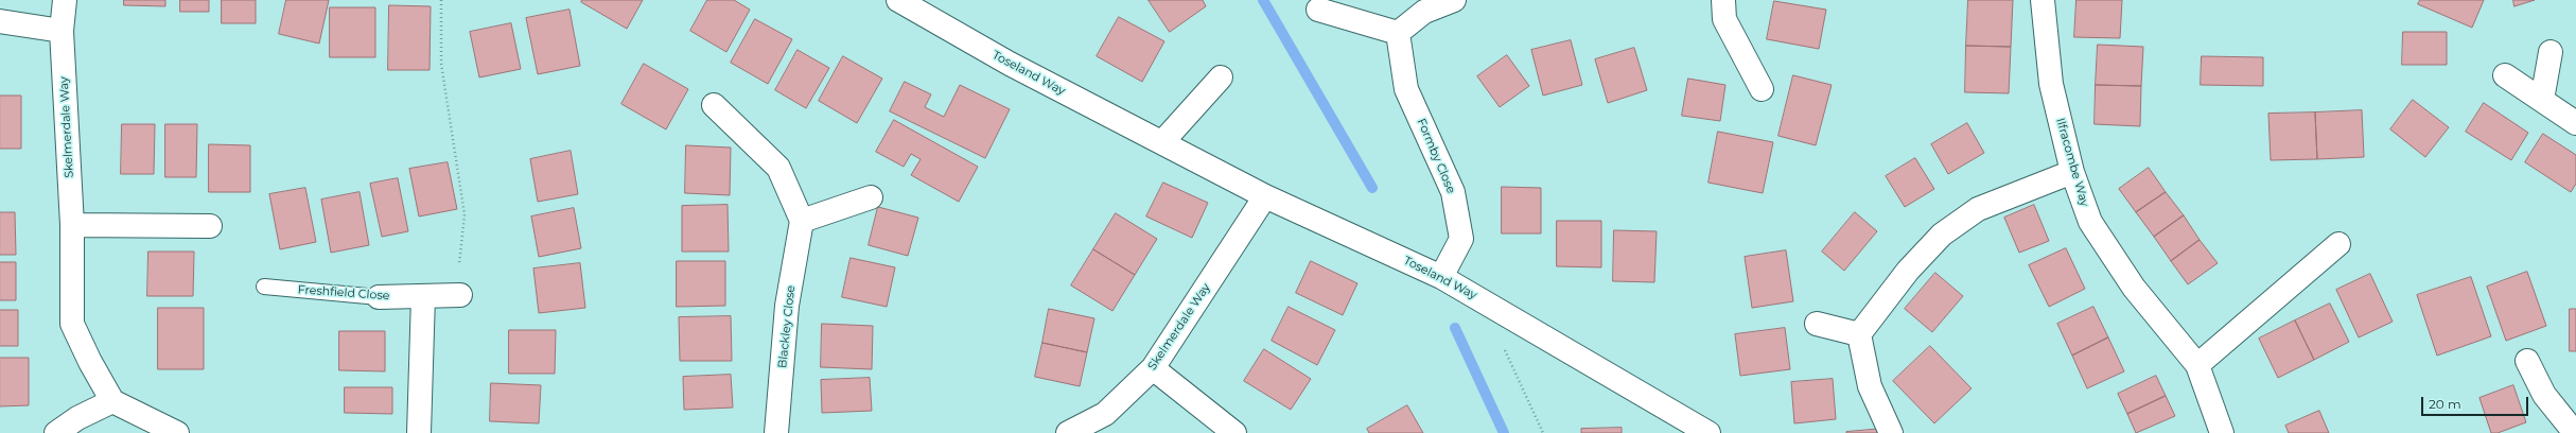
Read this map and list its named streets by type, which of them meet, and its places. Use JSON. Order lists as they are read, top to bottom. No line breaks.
{"streets":{"street":["Toseland Way","Skelmerdale Way","Formby Close","Ilfracombe Way","Freshfield Close","Blackley Close"]},"crossings":[["Toseland Way","Skelmerdale Way"],["Toseland Way","Formby Close"]],"scale_bar":"20 m"}
